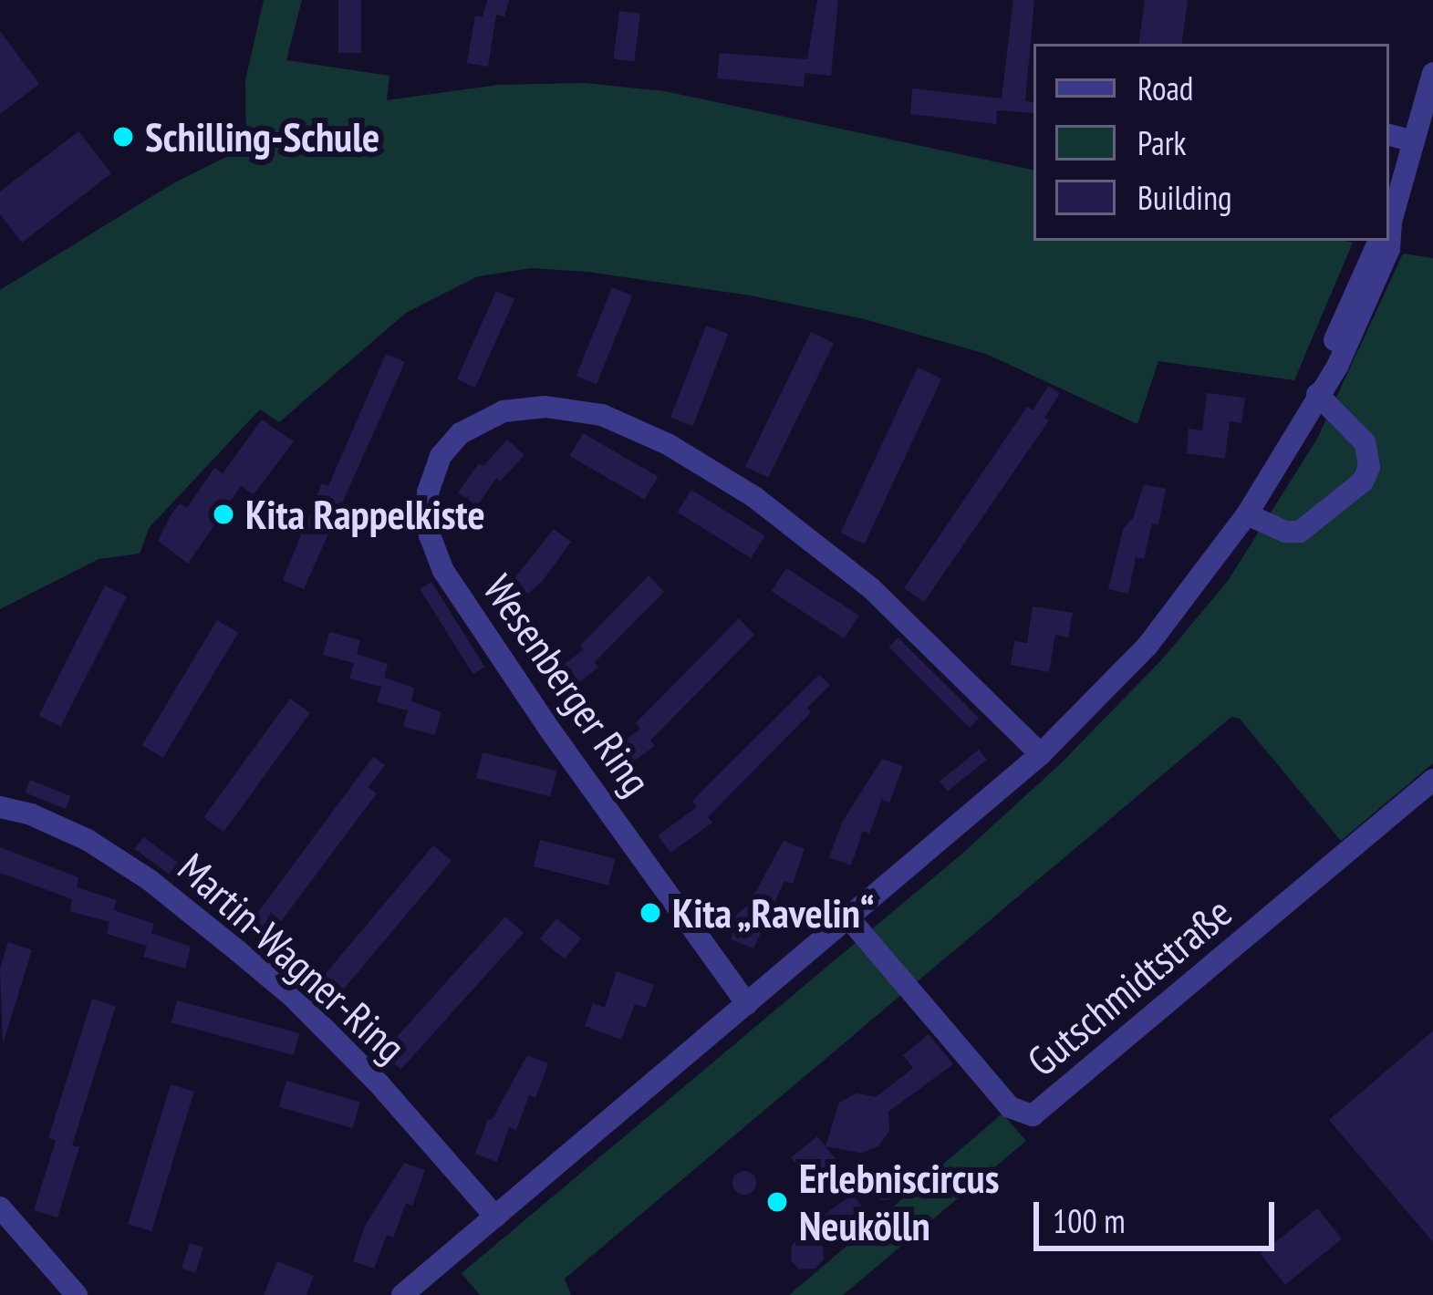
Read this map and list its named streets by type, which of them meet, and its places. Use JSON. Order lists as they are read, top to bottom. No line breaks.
{"streets":{"street":["Wesenberger Ring","Martin-Wagner-Ring","Gutschmidtstraße"]},"places":["Schilling-Schule","Kita Rappelkiste","Kita „Ravelin“","Erlebniscircus Neukölln"],"legend":["Road","Park","Building"],"scale_bar":"100 m"}
